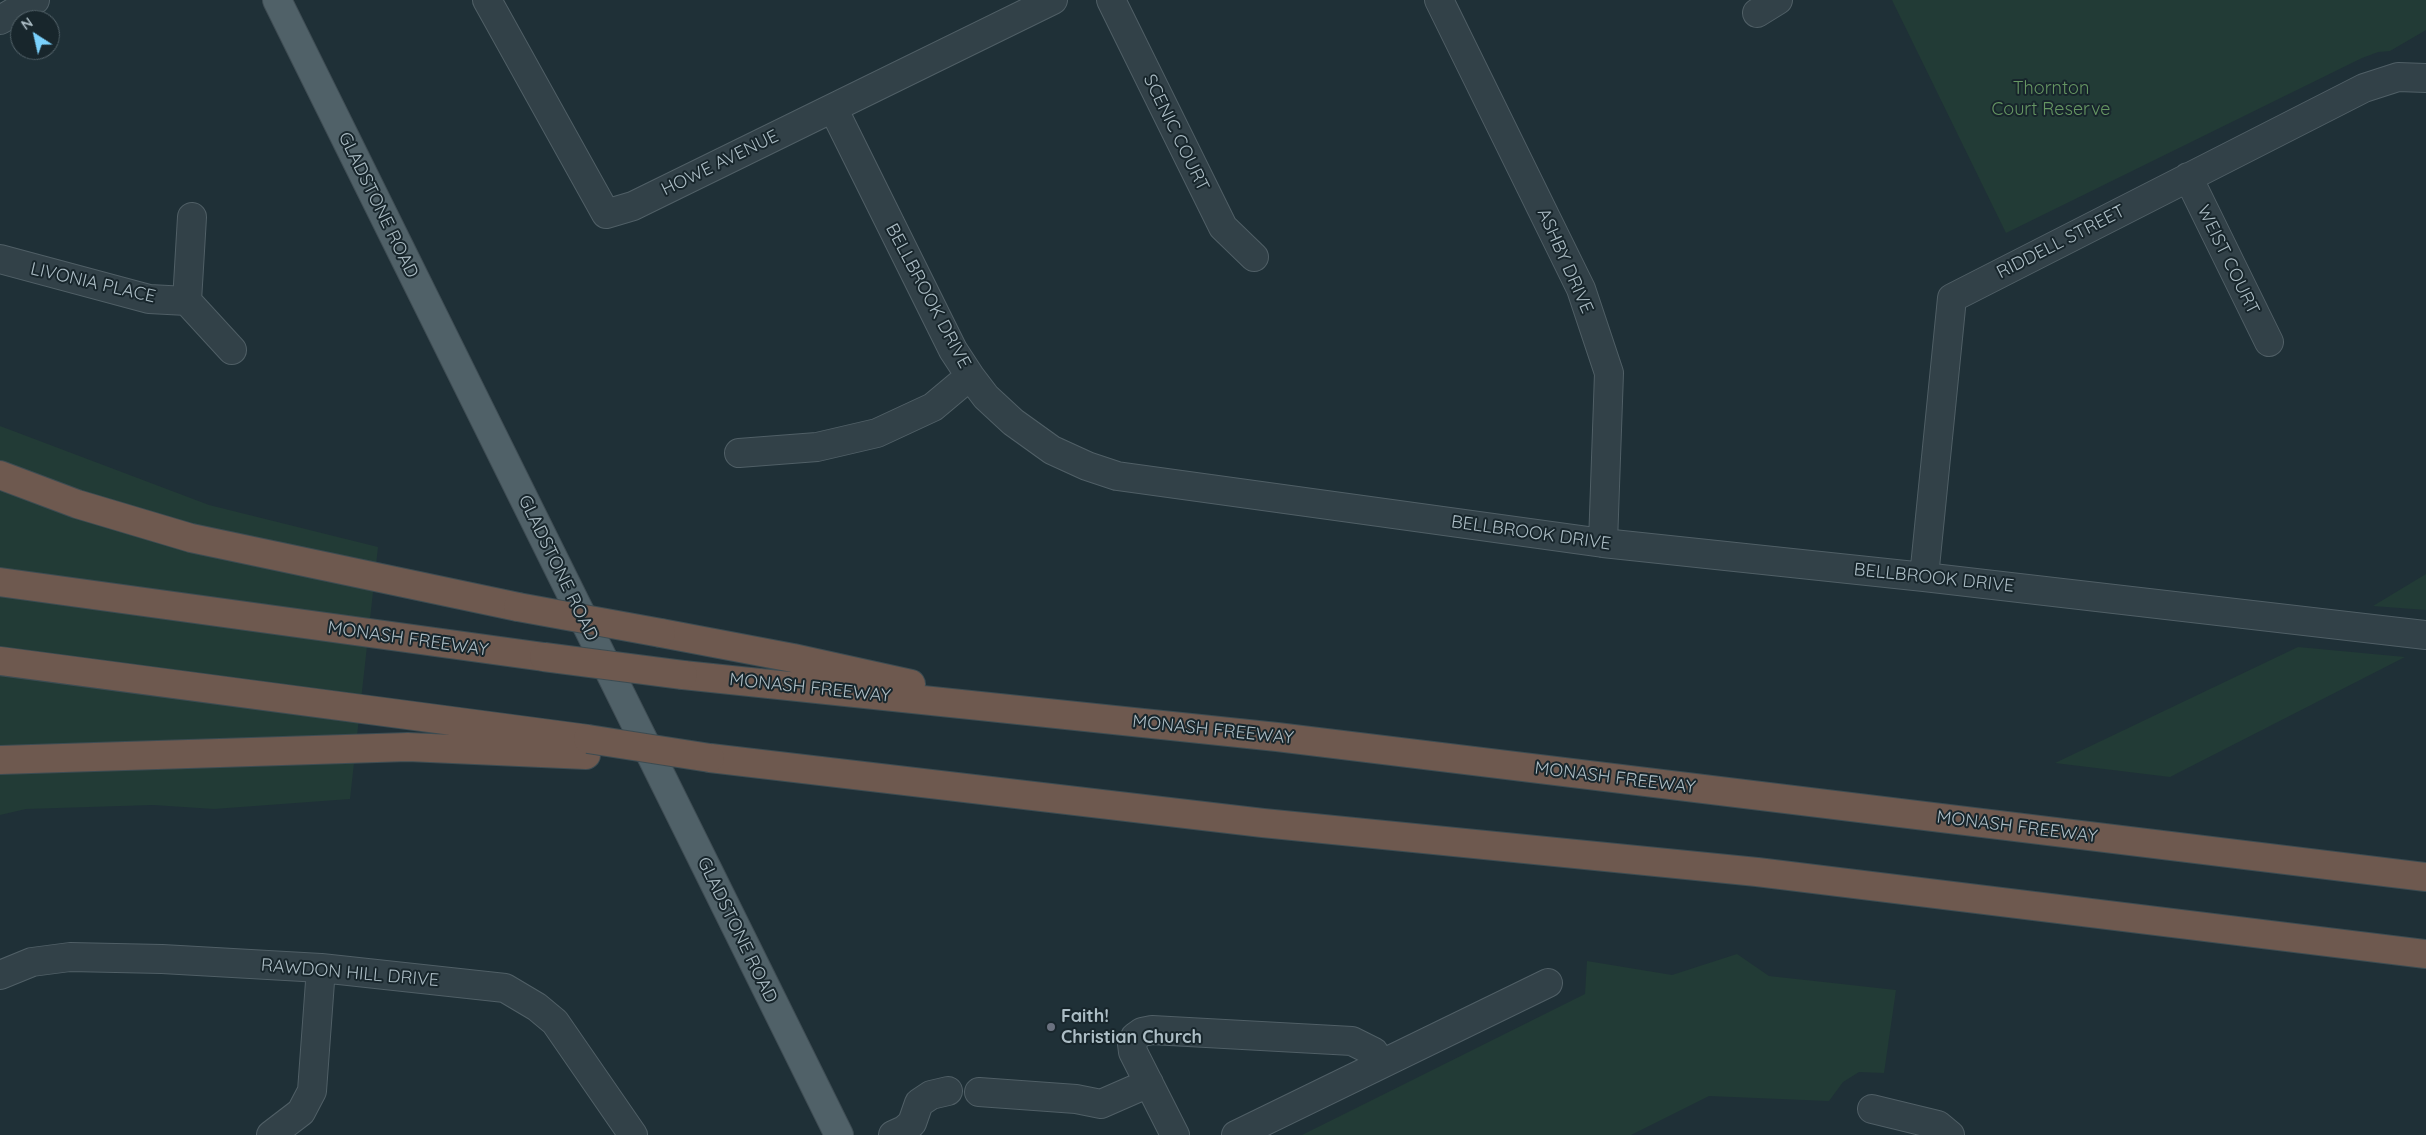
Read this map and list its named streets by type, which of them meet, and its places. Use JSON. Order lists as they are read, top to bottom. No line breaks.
{"streets":{"highway":["MONASH FREEWAY"],"main road":["GLADSTONE ROAD"],"street":["SCENIC COURT","HOWE AVENUE","RIDDELL STREET","WEIST COURT","ASHBY DRIVE","LIVONIA PLACE","BELLBROOK DRIVE","RAWDON HILL DRIVE"]},"crossings":[["HOWE AVENUE","BELLBROOK DRIVE"],["RIDDELL STREET","WEIST COURT"],["RIDDELL STREET","BELLBROOK DRIVE"],["ASHBY DRIVE","BELLBROOK DRIVE"]],"parks":["Thornton Court Reserve"],"places":["Faith! Christian Church"],"north":"top left"}
